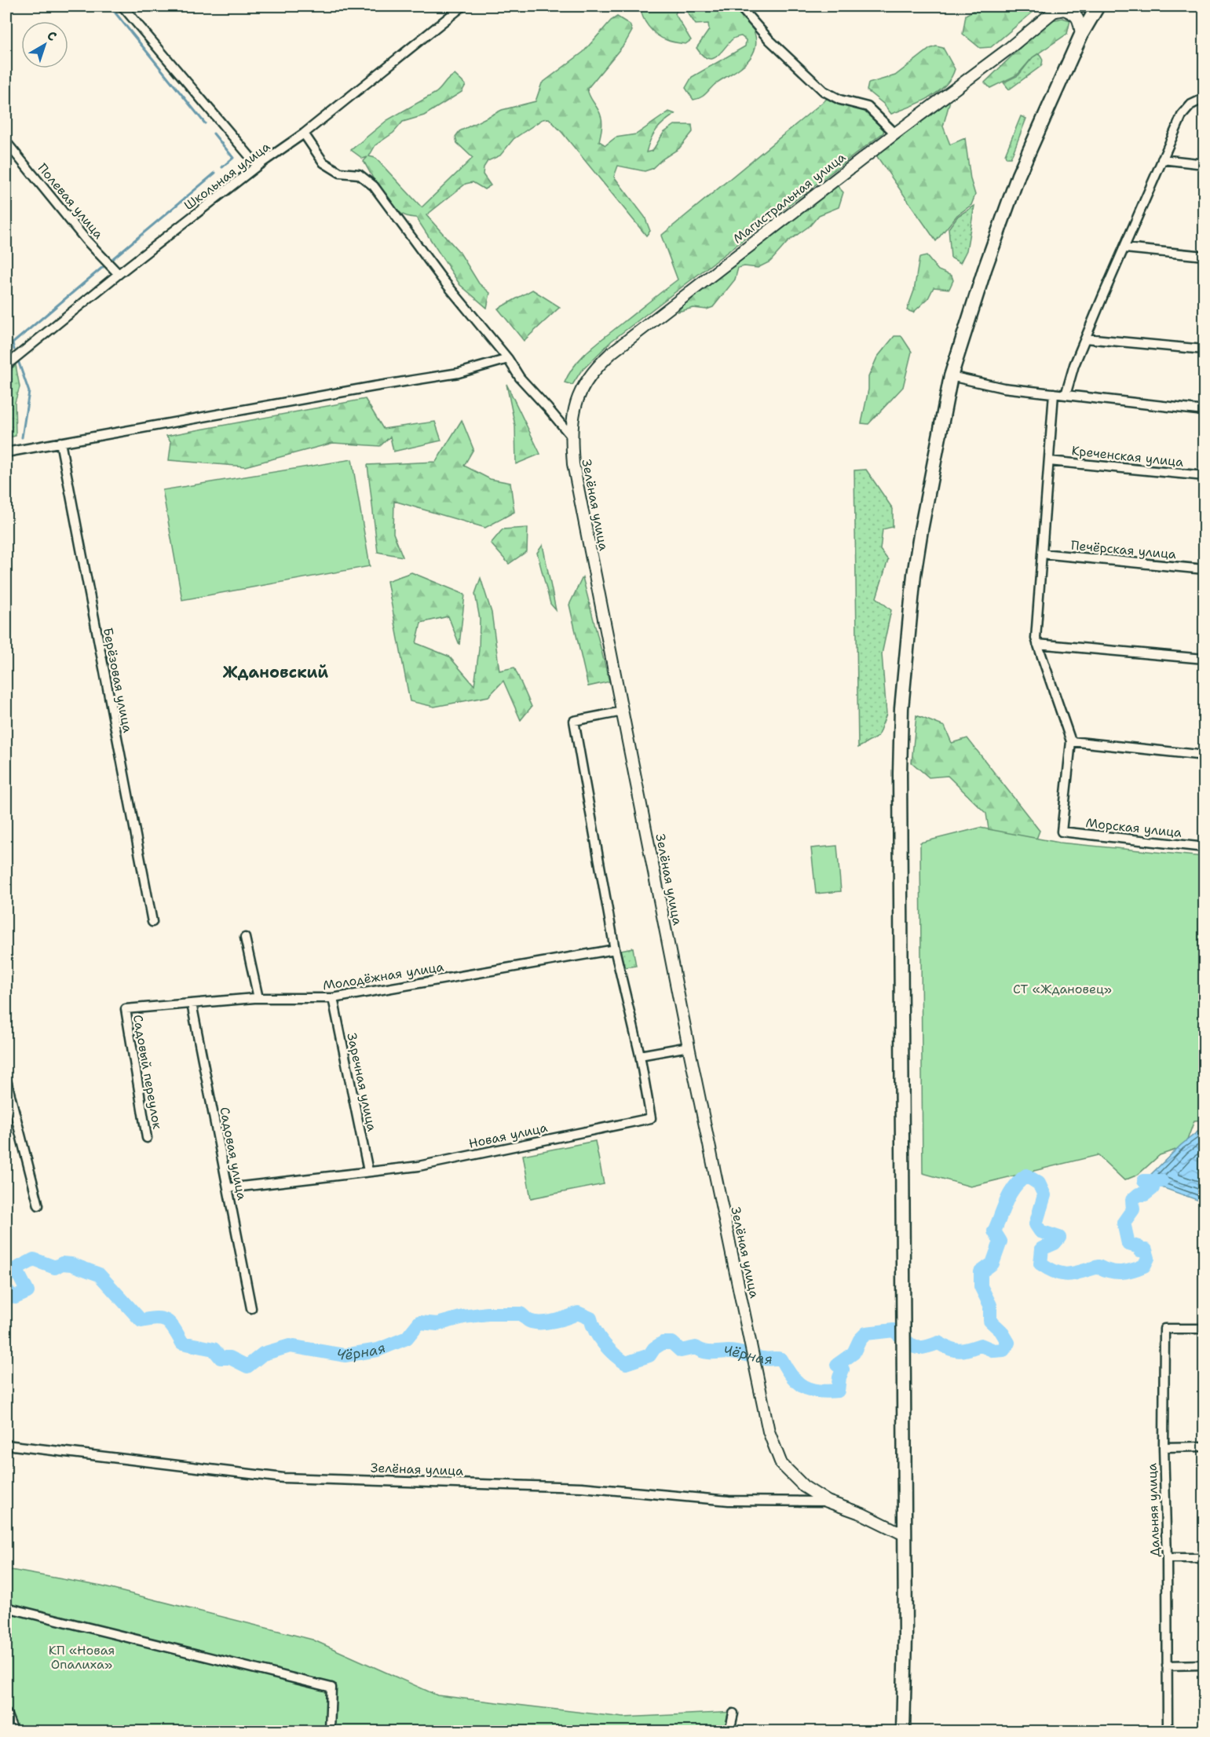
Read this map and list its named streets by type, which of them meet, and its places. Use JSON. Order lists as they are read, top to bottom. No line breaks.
{"streets":{"street":["Школьная улица","Магистральная улица","Полевая улица","Креченская улица","Зелёная улица","Печёрская улица","Берёзовая улица","Морская улица","Молодёжная улица","Садовый переулок","Заречная улица","Новая улица","Садовая улица","Дальняя улица"]},"crossings":[["Школьная улица","Полевая улица"],["Магистральная улица","Зелёная улица"],["Молодёжная улица","Садовый переулок"],["Молодёжная улица","Заречная улица"],["Молодёжная улица","Садовая улица"],["Заречная улица","Новая улица"],["Новая улица","Садовая улица"]],"districts":["Ждановский"],"water":["Чёрная"],"parks":["СТ «Ждановец»","КП «Новая Опалиха»"],"north":"top right"}
